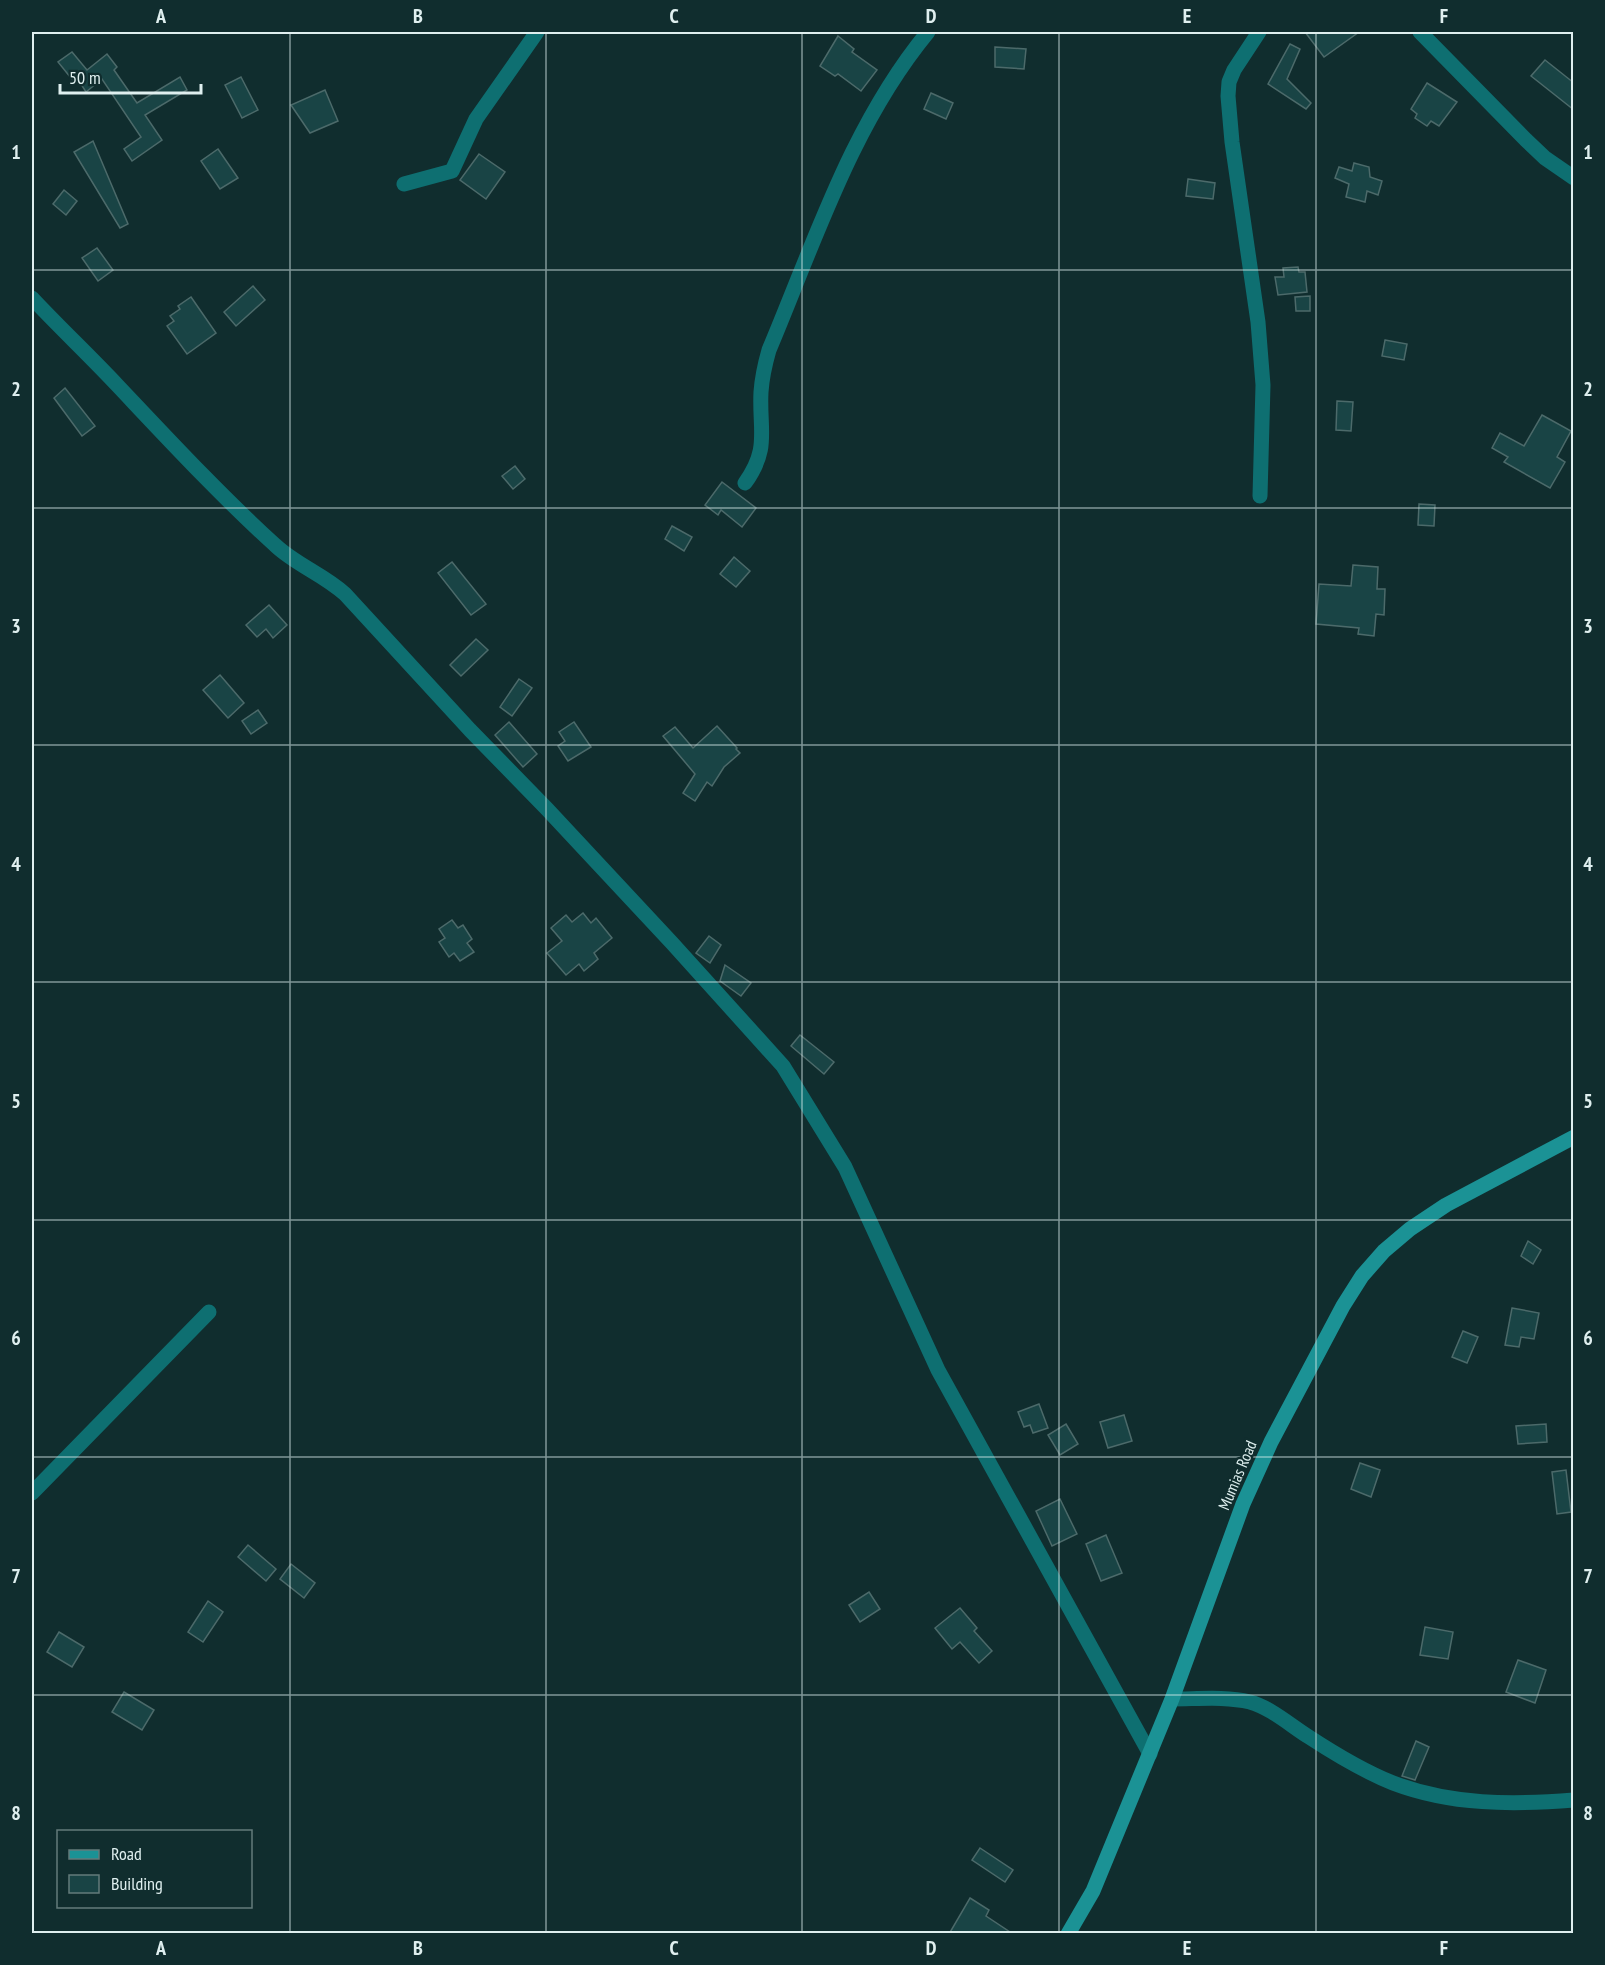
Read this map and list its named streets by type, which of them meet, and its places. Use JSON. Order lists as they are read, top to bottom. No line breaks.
{"streets":{"street":["Mumias Road"]},"legend":["Road","Building"],"scale_bar":"50 m","grid":{"columns":["A","B","C","D","E","F"],"rows":["1","2","3","4","5","6","7","8"]}}
